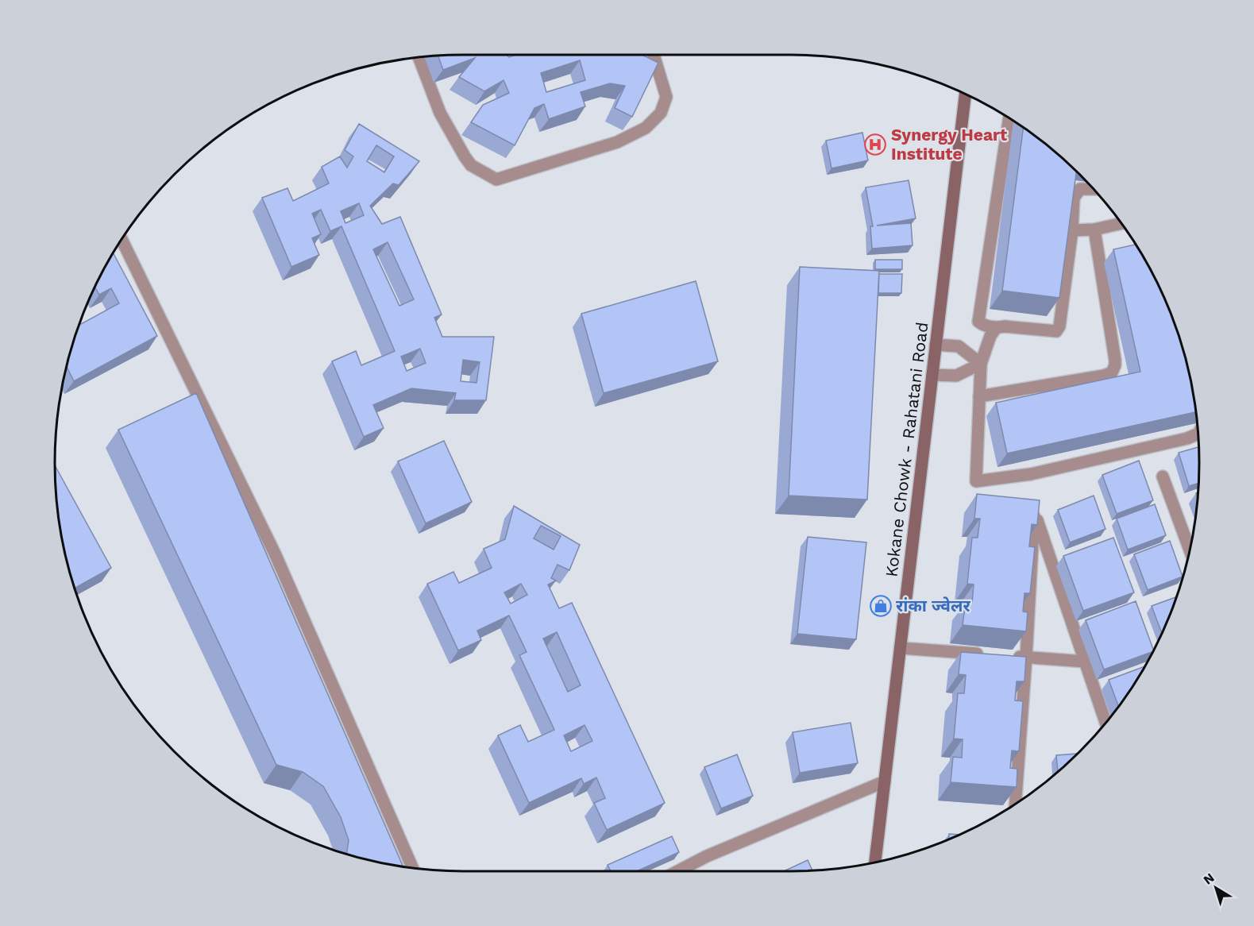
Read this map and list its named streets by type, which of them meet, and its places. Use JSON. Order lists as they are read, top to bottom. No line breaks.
{"streets":{"street":["Kokane Chowk - Rahatani Road"]},"places":{"hospital":["Synergy Heart Institute"],"shop":["रांका ज्वेलर"]},"north":"top left"}
